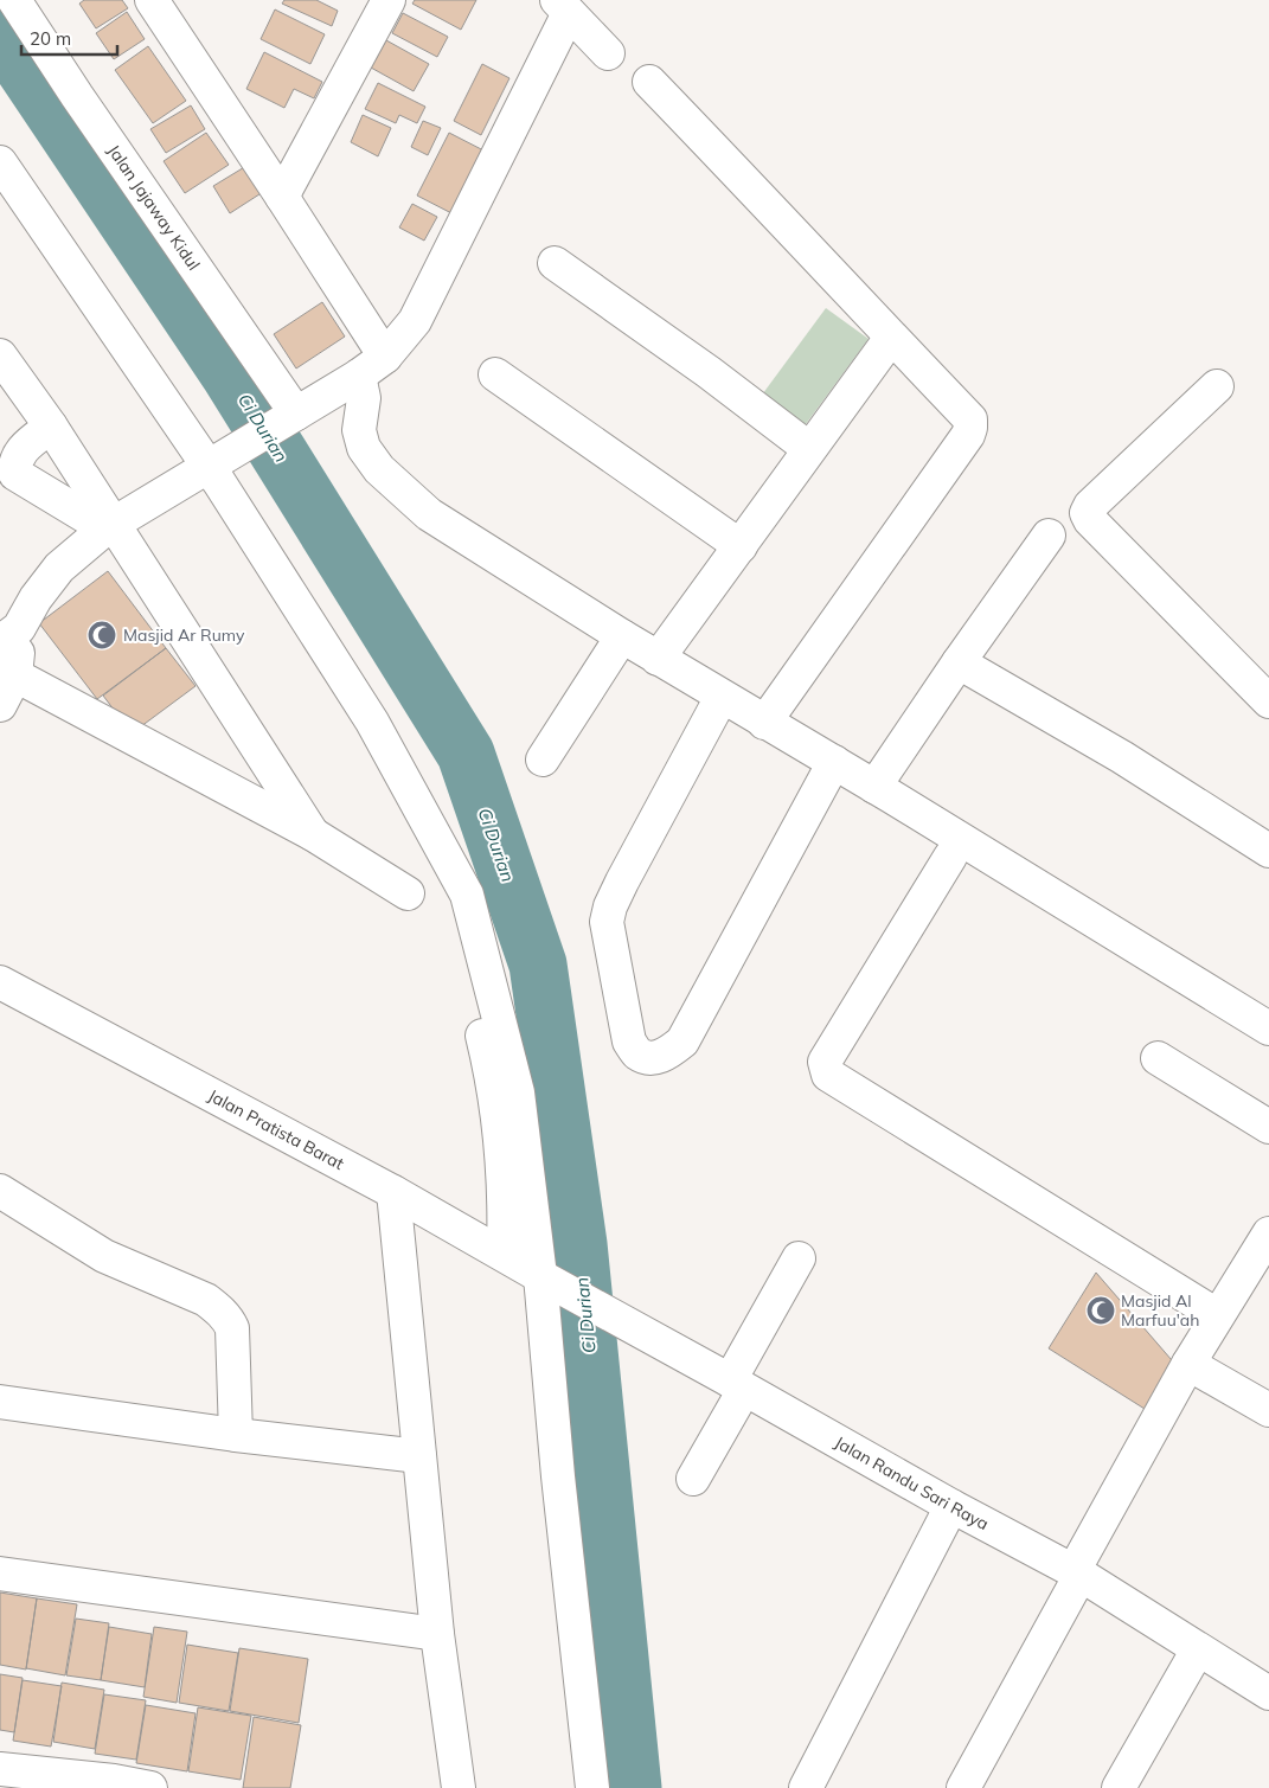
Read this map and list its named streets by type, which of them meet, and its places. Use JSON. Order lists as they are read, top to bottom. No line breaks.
{"streets":{"street":["Jalan Jajaway Kidul","Jalan Pratista Barat","Jalan Randu Sari Raya"]},"crossings":[["Jalan Pratista Barat","Jalan Randu Sari Raya"]],"water":["Ci Durian"],"places":{"mosque":["Masjid Ar Rumy","Masjid Al Marfuu'ah"]},"scale_bar":"20 m"}
